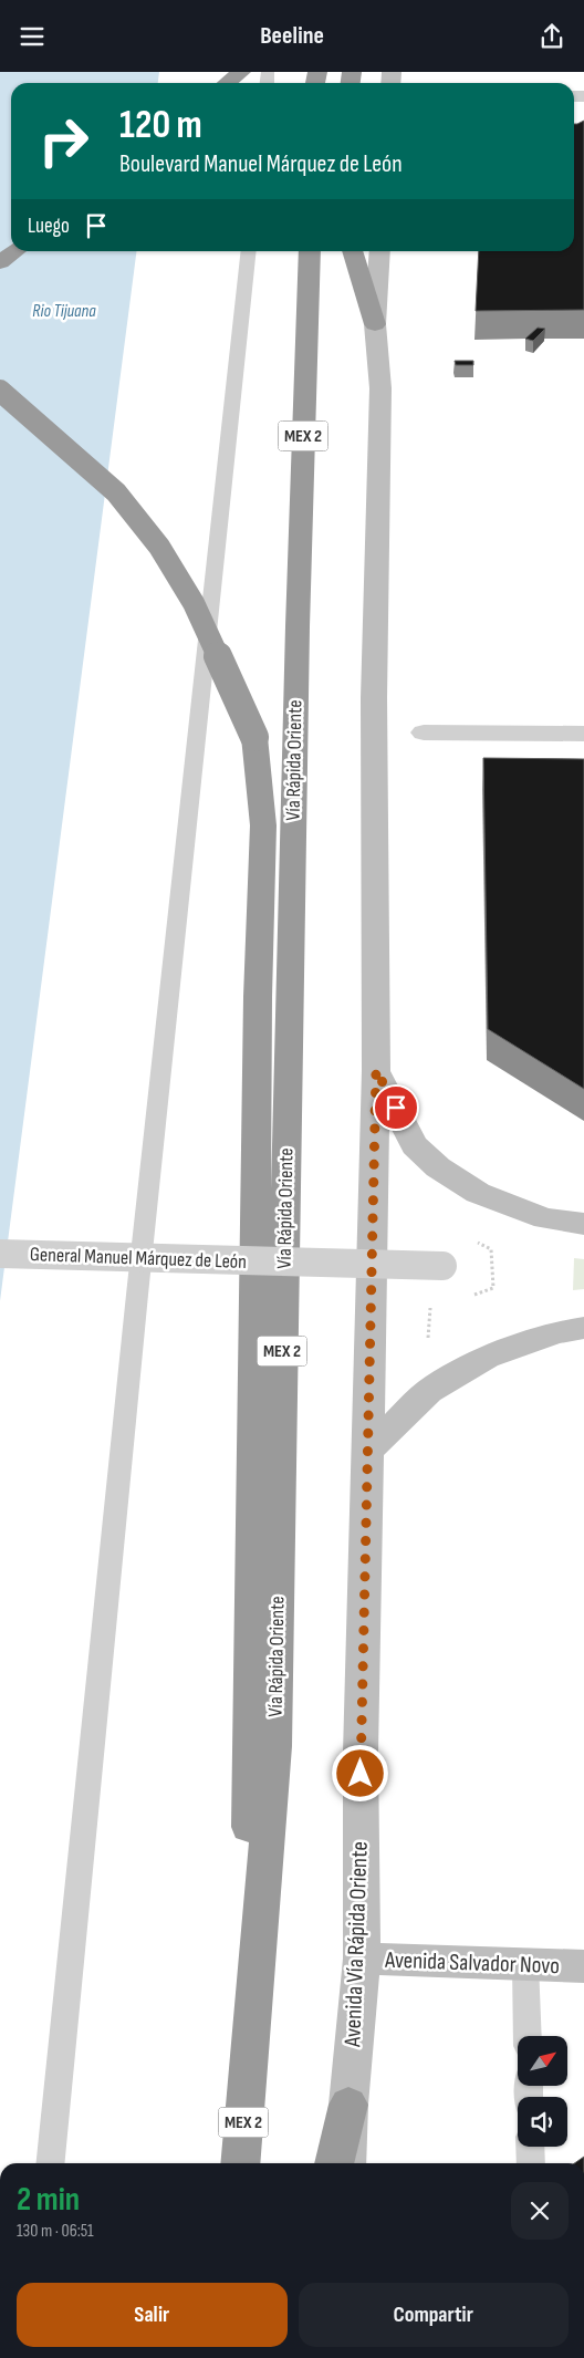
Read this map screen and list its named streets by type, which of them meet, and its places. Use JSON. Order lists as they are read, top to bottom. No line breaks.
{"streets":{"highway":["MEX 2","Vía Rápida Oriente"],"main road":["Avenida Vía Rápida Oriente","Avenida Salvador Novo"],"street":["General Manuel Márquez de León"]},"crossings":[["Avenida Vía Rápida Oriente","Avenida Salvador Novo"]],"water":["Rio Tijuana"],"north":"top right","page":{"header":"Beeline","turn":["120 m","Boulevard Manuel Márquez de León"],"then":"Luego","heading":["2 min","130 m · 06:51"],"buttons":["Salir","Compartir"]}}
